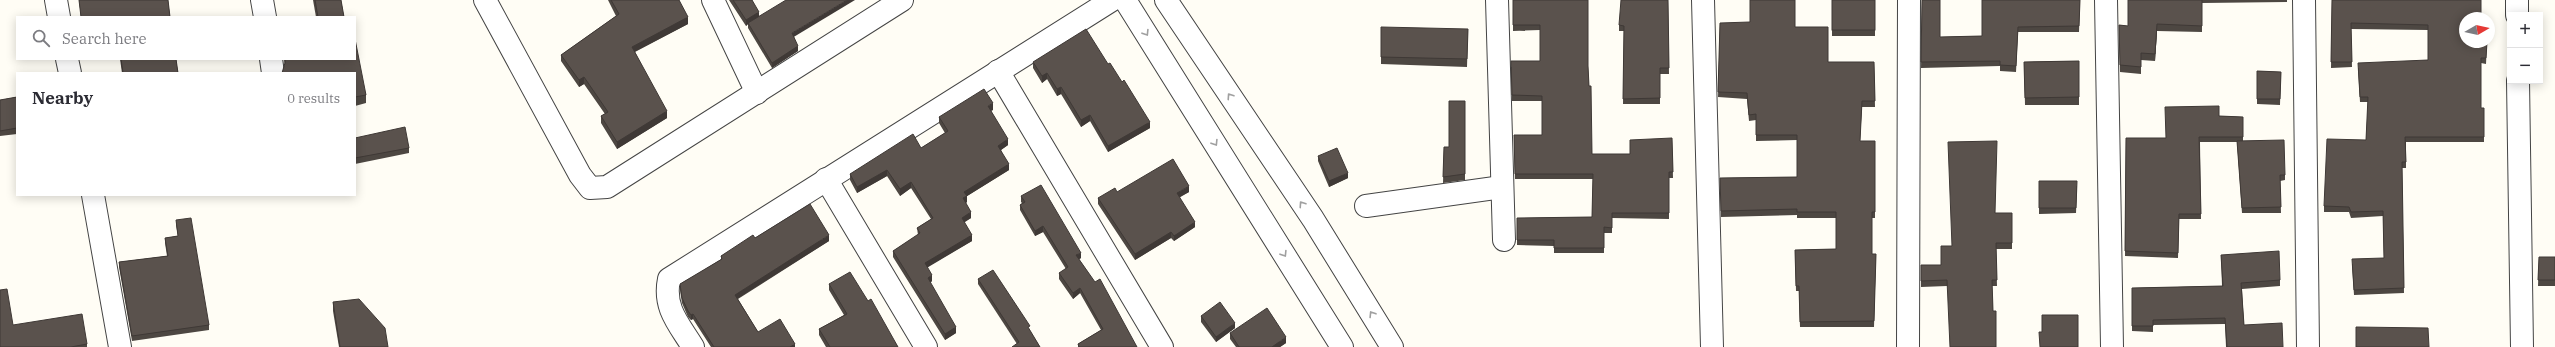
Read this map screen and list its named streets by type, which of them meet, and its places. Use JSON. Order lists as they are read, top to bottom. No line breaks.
{"north":"right","page":{"map_buttons":["+","−"],"search":"Search here","heading":["Nearby","0 results"]}}
